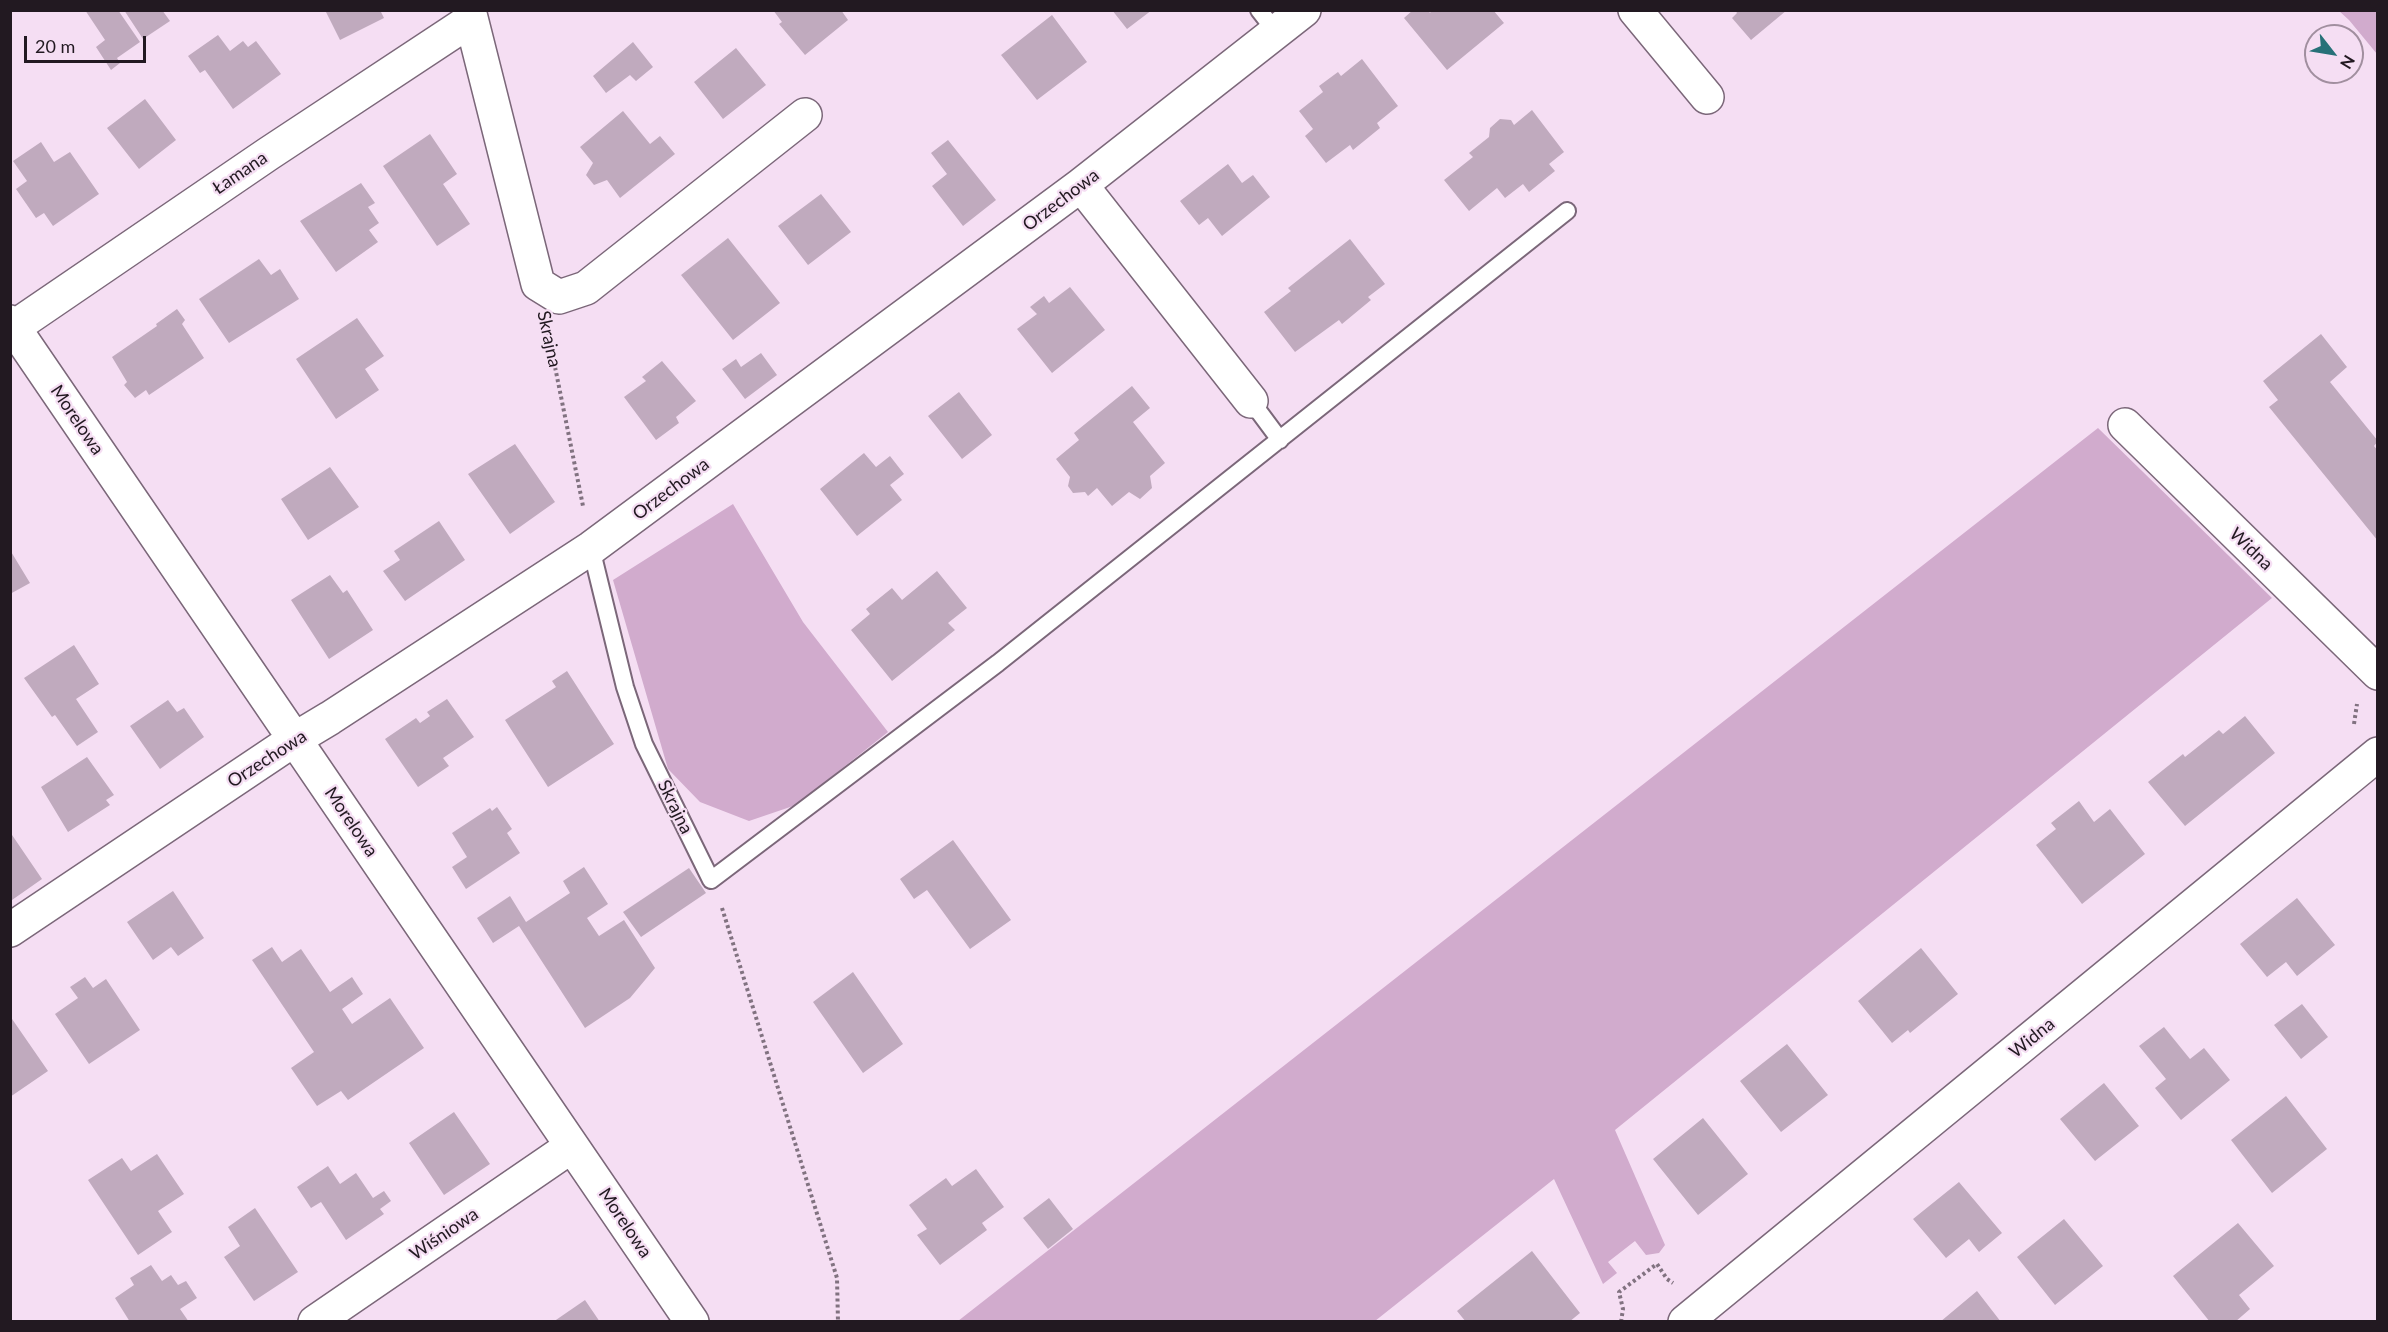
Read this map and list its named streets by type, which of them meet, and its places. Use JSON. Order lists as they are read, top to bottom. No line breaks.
{"streets":{"street":["Łamana","Orzechowa","Skrajna","Morelowa","Widna","Wiśniowa"]},"crossings":[["Łamana","Morelowa"],["Orzechowa","Skrajna"],["Orzechowa","Morelowa"],["Morelowa","Wiśniowa"]],"scale_bar":"20 m","north":"bottom right"}
